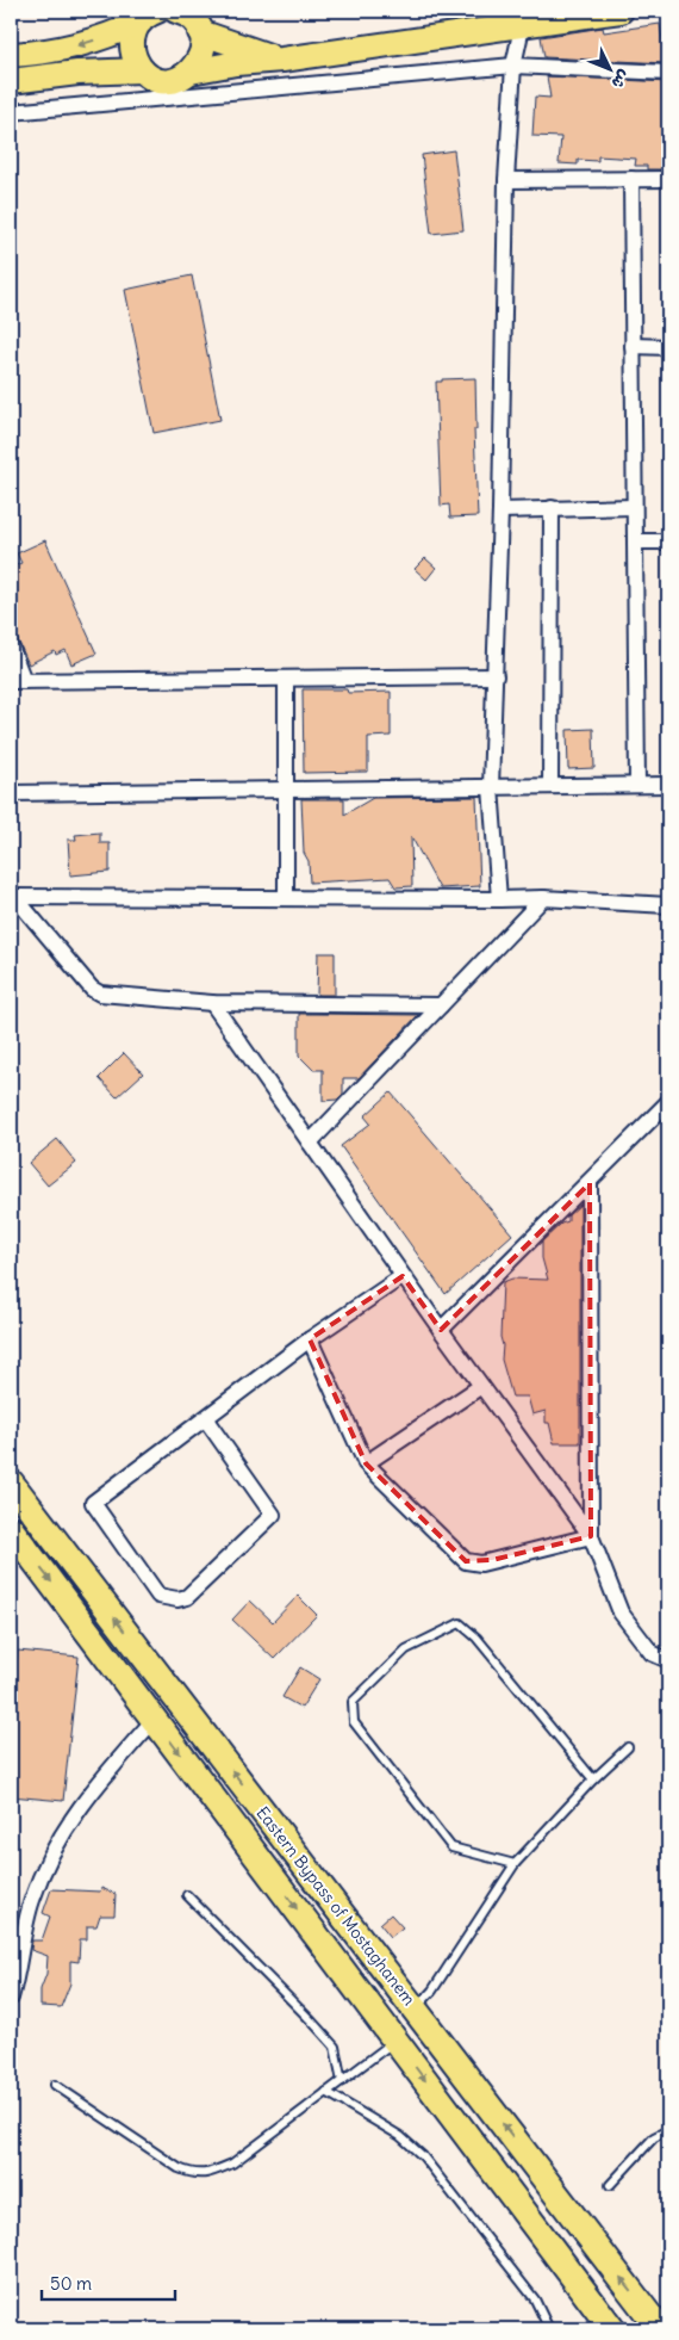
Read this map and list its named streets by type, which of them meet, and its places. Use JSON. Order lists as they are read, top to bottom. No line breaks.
{"streets":{"highway":["Eastern Bypass of Mostaghanem"]},"scale_bar":"50 m","north":"bottom right"}
